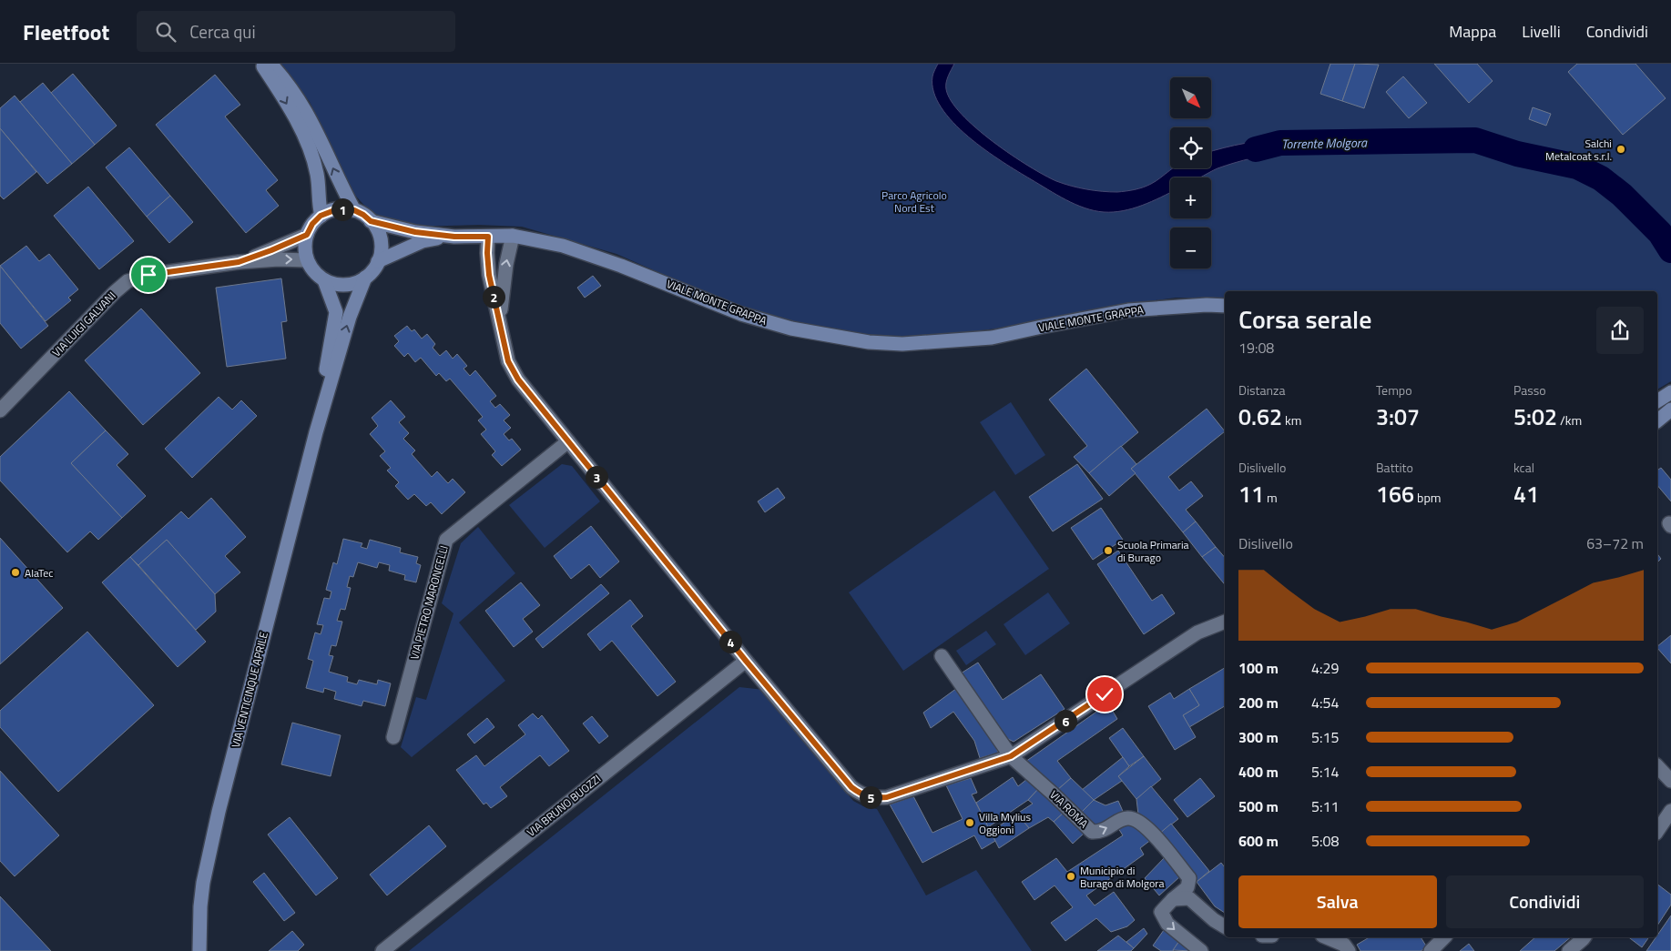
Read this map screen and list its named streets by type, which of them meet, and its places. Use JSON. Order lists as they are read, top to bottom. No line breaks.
{"streets":{"street":["VIALE MONTE GRAPPA","VIA LUIGI GALVANI","VIA PIETRO MARONCELLI","VIA VENTICINQUE APRILE","VIA BRUNO BUOZZI","VIA ROMA"]},"crossings":[["VIALE MONTE GRAPPA","VIA LUIGI GALVANI"],["VIALE MONTE GRAPPA","VIA VENTICINQUE APRILE"],["VIA LUIGI GALVANI","VIA VENTICINQUE APRILE"]],"one_way":["VIA ROMA"],"water":["Torrente Molgora"],"parks":["Parco Agricolo Nord Est"],"places":["Salchi Metalcoat s.r.l.","Scuola Primaria di Burago","AlaTec","Villa Mylius Oggioni","Municipio di Burago di Molgora"],"north":"bottom right","page":{"header":"Fleetfoot","search":"Cerca qui","nav":["Mappa","Livelli","Condividi"],"map_buttons":["+","−"],"pins":["1","2","3","4","6","5"],"heading":["Corsa serale","19:08"],"stats":[["Distanza","0.62 km"],["Tempo","3:07"],["Passo","5:02 /km"],["Dislivello","11 m"],["Battito","166 bpm"],["kcal","41"]],"chart":["Dislivello","63–72 m"],"list":[{"name":"100 m","note":"4:29"},{"name":"200 m","note":"4:54"},{"name":"300 m","note":"5:15"},{"name":"400 m","note":"5:14"},{"name":"500 m","note":"5:11"},{"name":"600 m","note":"5:08"}],"buttons":["Salva","Condividi"]}}
